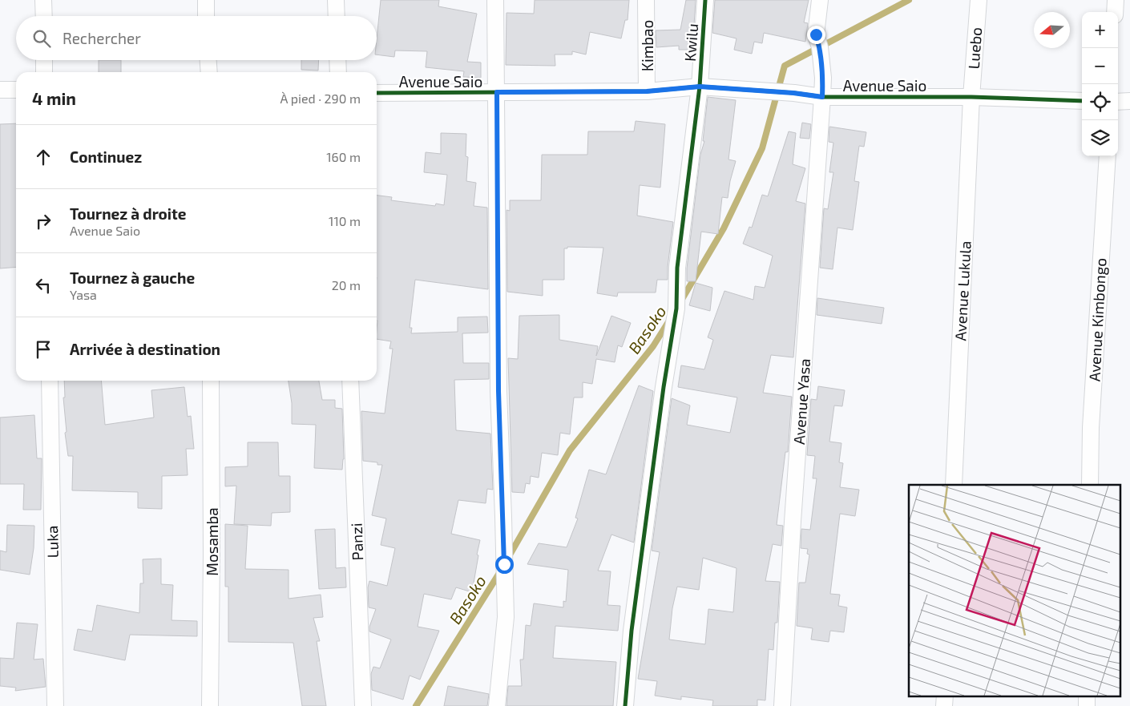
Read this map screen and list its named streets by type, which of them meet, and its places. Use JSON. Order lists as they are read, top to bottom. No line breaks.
{"streets":{"street":["Kwilu","Kimbao","Luebo","Avenue Saio","Avenue Lukula","Avenue Kimbongo","Avenue Yasa","Luka","Mosamba","Panzi"]},"crossings":[["Kwilu","Avenue Saio"],["Kimbao","Avenue Saio"],["Luebo","Avenue Saio"],["Luebo","Avenue Lukula"],["Avenue Saio","Avenue Lukula"],["Avenue Saio","Avenue Yasa"]],"water":["Basoko"],"north":"left","page":{"map_buttons":["+","−"],"search":"Rechercher","heading":["4 min","À pied · 290 m"],"list":[["Continuez","160 m"],["Tournez à droite","Avenue Saio","110 m"],["Tournez à gauche","Yasa","20 m"],"Arrivée à destination"]}}
